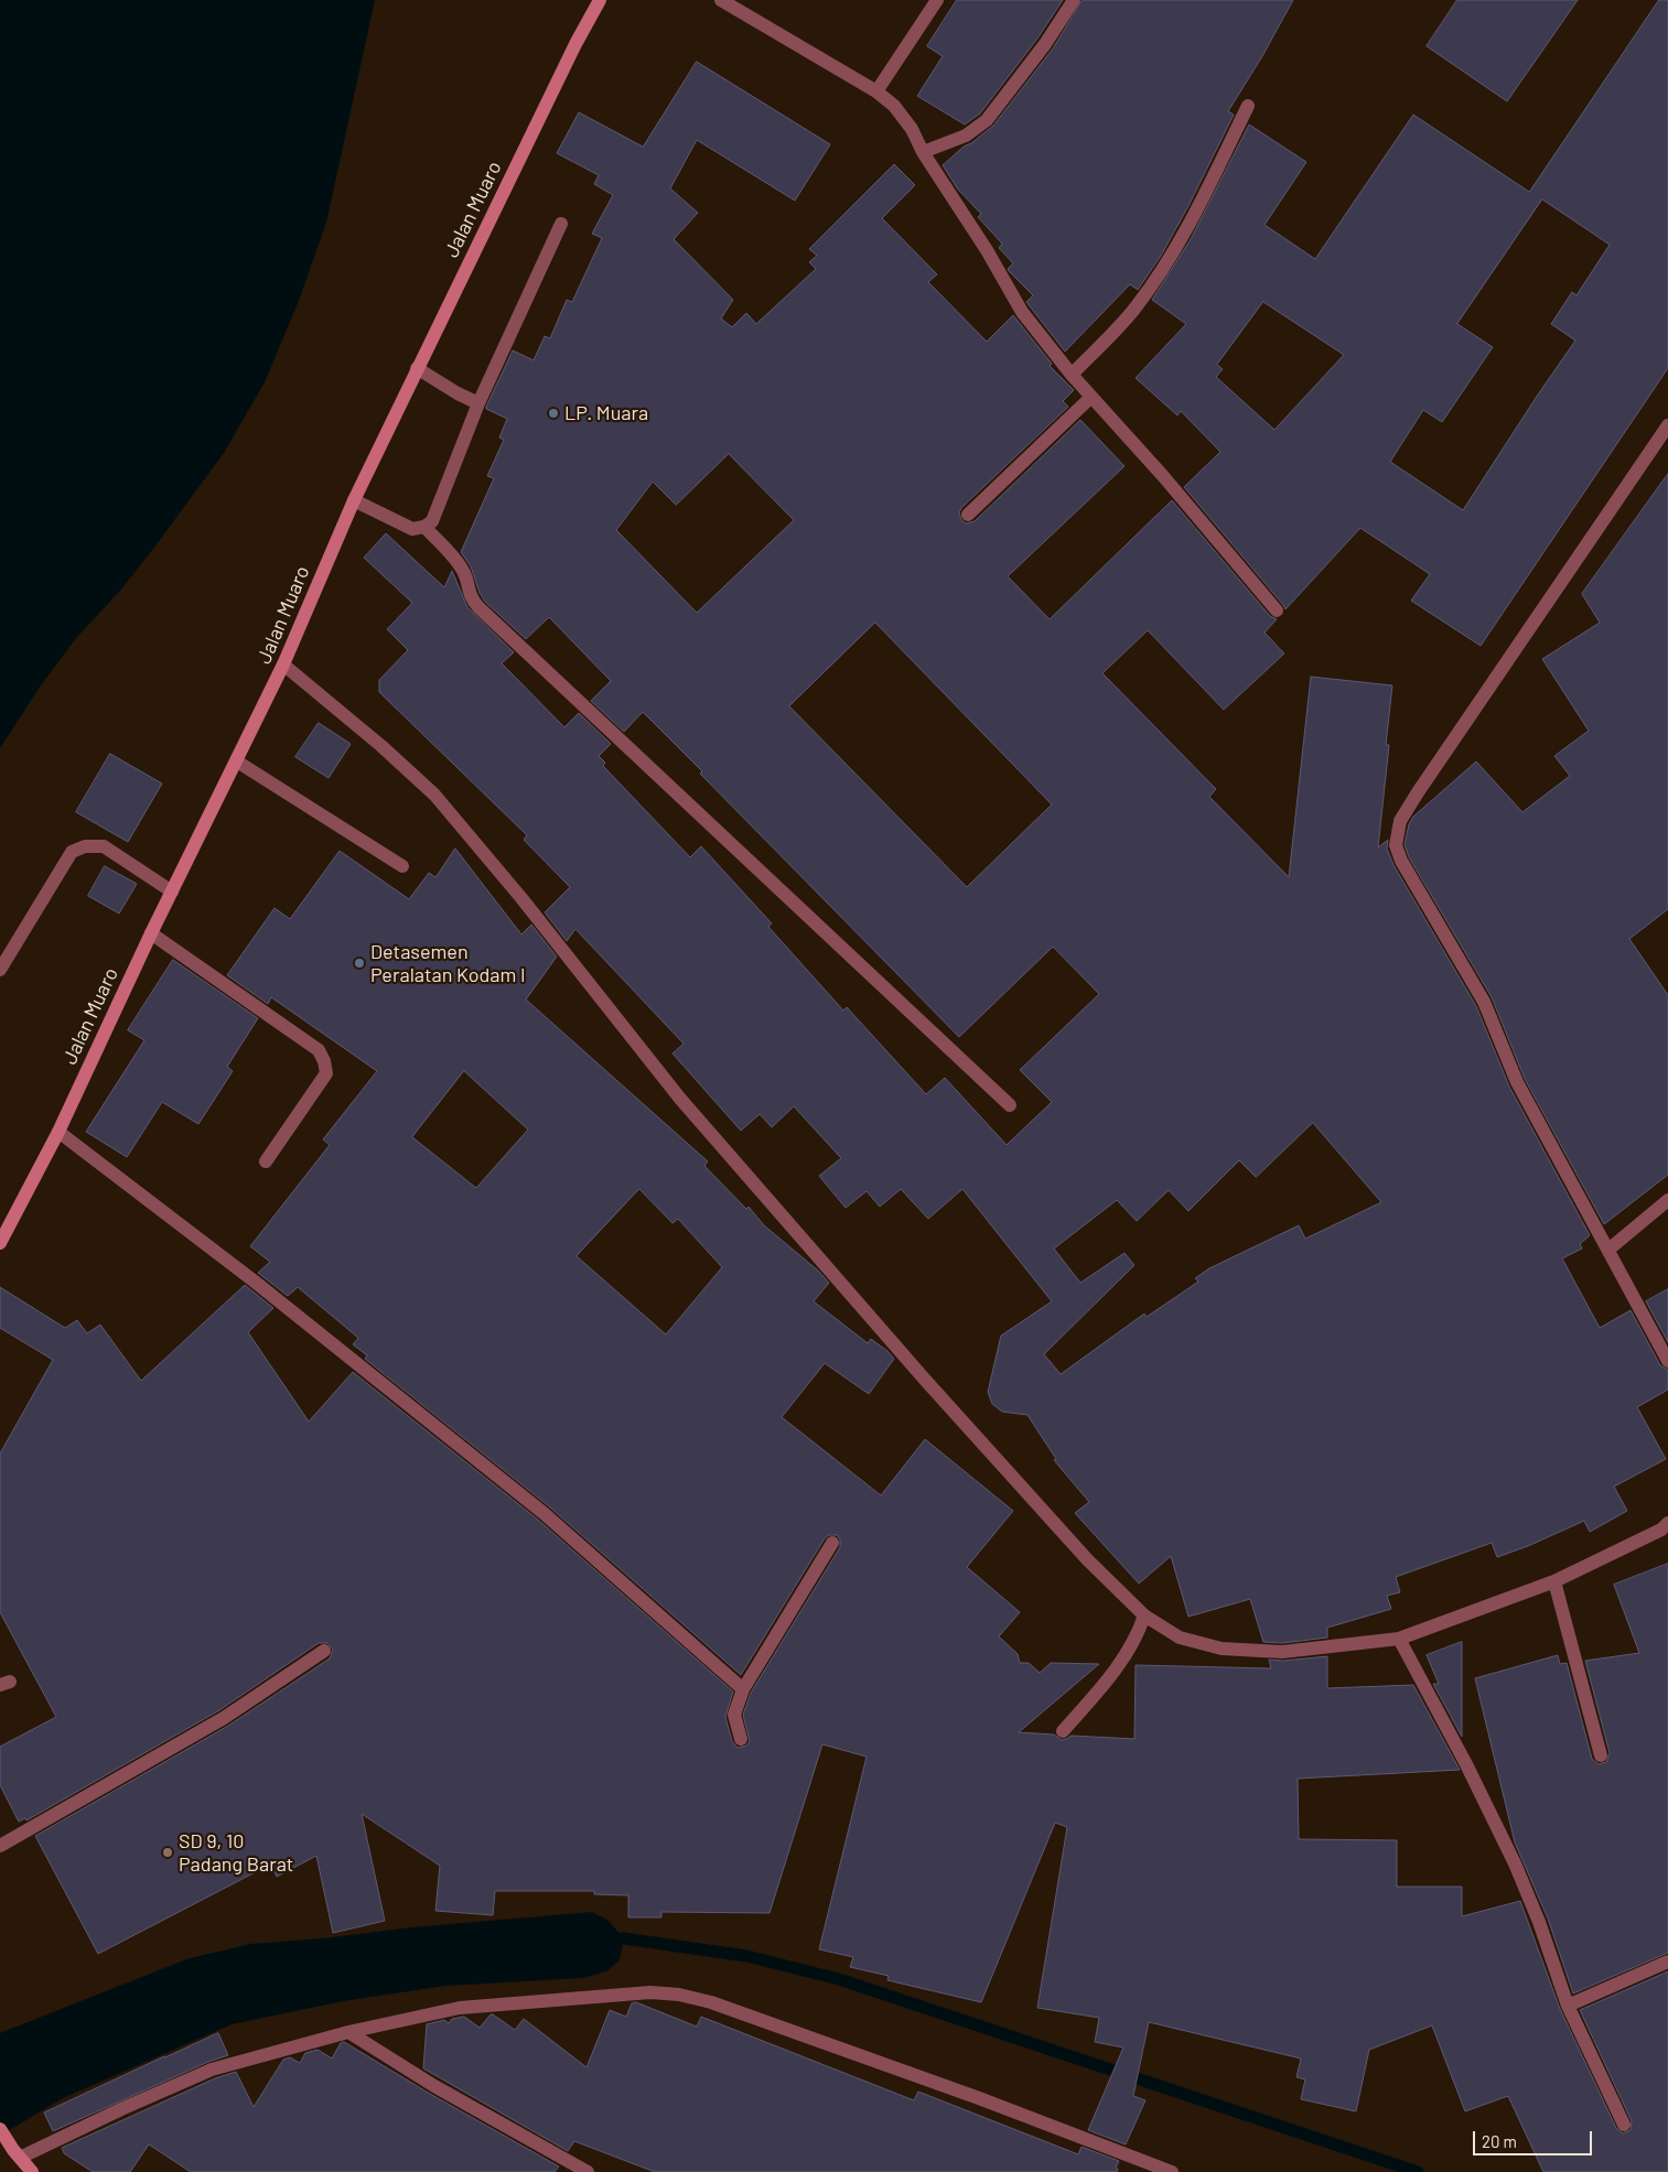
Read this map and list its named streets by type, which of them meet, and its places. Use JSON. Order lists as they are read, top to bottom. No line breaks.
{"streets":{"main road":["Jalan Muaro"]},"places":["LP. Muara","Detasemen Peralatan Kodam I","SD 9, 10 Padang Barat"],"scale_bar":"20 m"}
